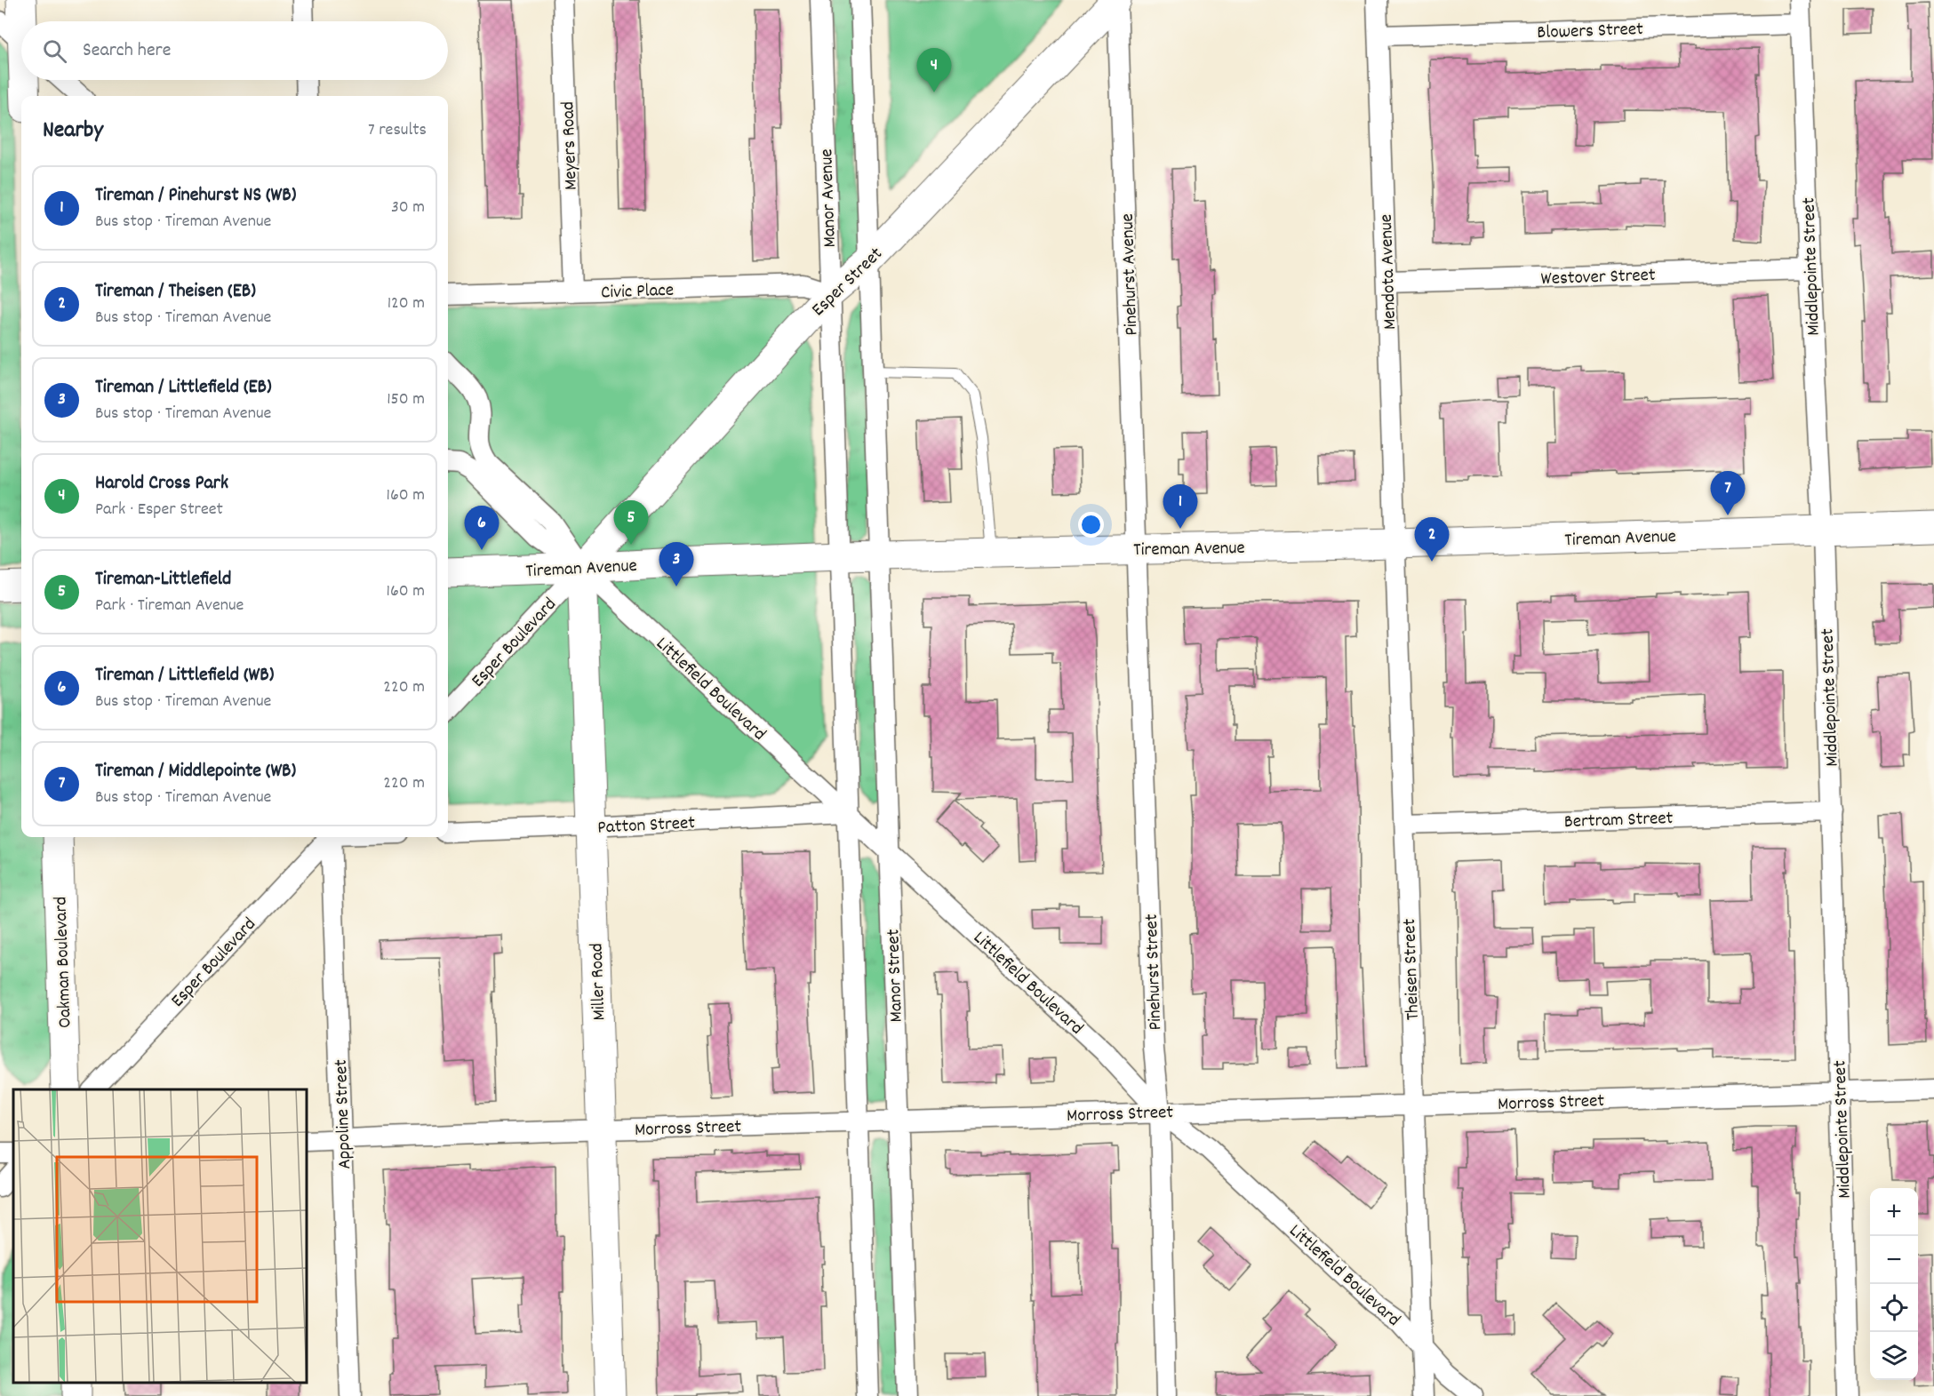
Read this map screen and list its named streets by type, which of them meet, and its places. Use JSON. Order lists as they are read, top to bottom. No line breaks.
{"streets":{"street":["Blowers Street","Meyers Road","Manor Avenue","Middlepointe Street","Mendota Avenue","Pinehurst Avenue","Westover Street","Esper Street","Civic Place","Tireman Avenue","Esper Boulevard","Littlefield Boulevard","Bertram Street","Patton Street","Oakman Boulevard","Theisen Street","Pinehurst Street","Manor Street","Miller Road","Morross Street","Appoline Street"]},"crossings":[["Blowers Street","Middlepointe Street"],["Blowers Street","Mendota Avenue"],["Meyers Road","Civic Place"],["Manor Avenue","Esper Street"],["Manor Avenue","Civic Place"],["Manor Avenue","Tireman Avenue"],["Manor Avenue","Manor Street"],["Middlepointe Street","Westover Street"],["Middlepointe Street","Tireman Avenue"],["Middlepointe Street","Bertram Street"],["Middlepointe Street","Morross Street"],["Mendota Avenue","Westover Street"],["Mendota Avenue","Tireman Avenue"],["Mendota Avenue","Theisen Street"],["Pinehurst Avenue","Esper Street"],["Pinehurst Avenue","Tireman Avenue"],["Pinehurst Avenue","Pinehurst Street"],["Esper Street","Civic Place"],["Esper Street","Tireman Avenue"],["Esper Street","Esper Boulevard"],["Esper Street","Littlefield Boulevard"],["Esper Street","Miller Road"],["Tireman Avenue","Esper Boulevard"],["Tireman Avenue","Littlefield Boulevard"],["Tireman Avenue","Theisen Street"],["Tireman Avenue","Pinehurst Street"],["Tireman Avenue","Manor Street"],["Tireman Avenue","Miller Road"],["Esper Boulevard","Littlefield Boulevard"],["Esper Boulevard","Miller Road"],["Littlefield Boulevard","Patton Street"],["Littlefield Boulevard","Theisen Street"],["Littlefield Boulevard","Pinehurst Street"],["Littlefield Boulevard","Manor Street"],["Littlefield Boulevard","Miller Road"],["Littlefield Boulevard","Morross Street"],["Bertram Street","Theisen Street"],["Patton Street","Manor Street"],["Patton Street","Miller Road"],["Theisen Street","Morross Street"],["Pinehurst Street","Morross Street"],["Manor Street","Morross Street"],["Miller Road","Morross Street"],["Morross Street","Appoline Street"]],"page":{"search":"Search here","pins":["4","7","1","5","6","2","3"],"heading":["Nearby","7 results"],"list":[{"mark":"1","name":"Tireman / Pinehurst NS (WB)","note":"Bus stop · Tireman Avenue","value":"30 m"},{"mark":"2","name":"Tireman / Theisen (EB)","note":"Bus stop · Tireman Avenue","value":"120 m"},{"mark":"3","name":"Tireman / Littlefield (EB)","note":"Bus stop · Tireman Avenue","value":"150 m"},{"mark":"4","name":"Harold Cross Park","note":"Park · Esper Street","value":"160 m"},{"mark":"5","name":"Tireman-Littlefield","note":"Park · Tireman Avenue","value":"160 m"},{"mark":"6","name":"Tireman / Littlefield (WB)","note":"Bus stop · Tireman Avenue","value":"220 m"},{"mark":"7","name":"Tireman / Middlepointe (WB)","note":"Bus stop · Tireman Avenue","value":"220 m"}],"map_buttons":["+","−"]}}
